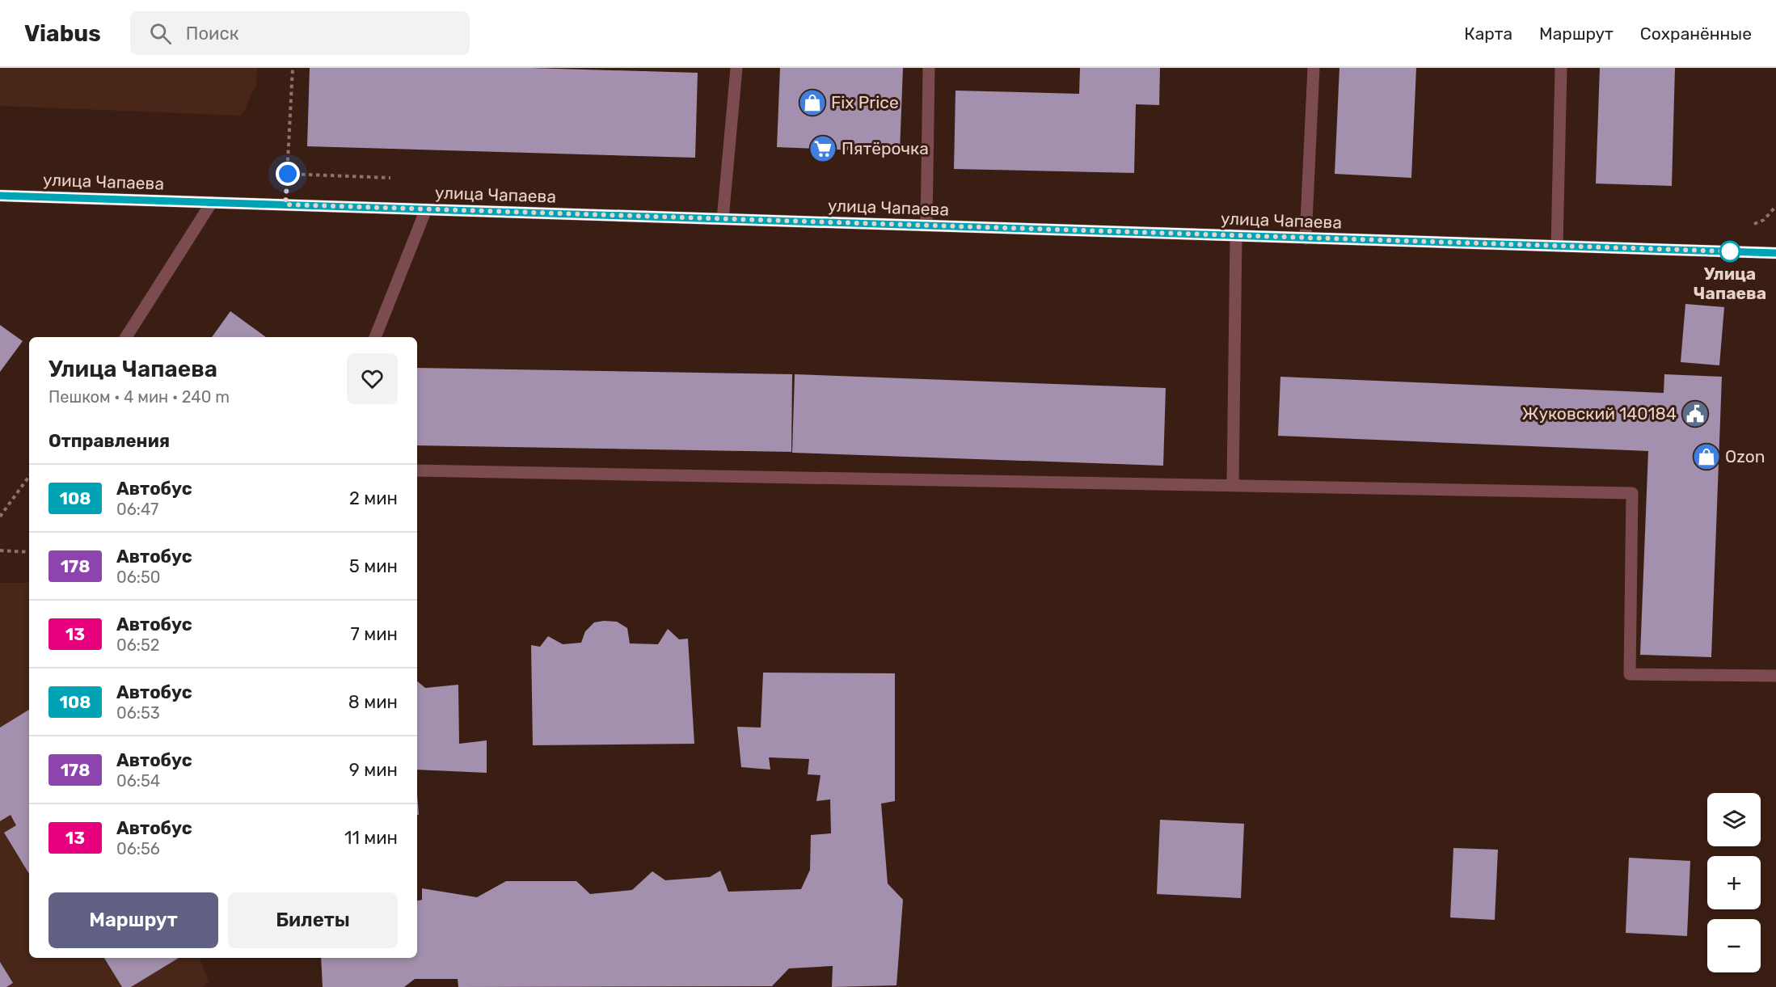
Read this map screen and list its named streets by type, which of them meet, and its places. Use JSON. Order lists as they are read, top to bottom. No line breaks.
{"streets":{"street":["улица Чапаева"]},"places":{"shop":["Fix Price","Ozon"],"supermarket":["Пятёрочка"],"other":["Улица Чапаева"],"public building":["Жуковский 140184"]},"lines":["bus line 108"],"page":{"header":"Viabus","search":"Поиск","nav":["Карта","Маршрут","Сохранённые"],"heading":[["Улица Чапаева","Пешком · 4 мин · 240 m"],"Отправления"],"list":[{"mark":"108","name":"Автобус","note":"06:47","value":"2 мин"},{"mark":"178","name":"Автобус","note":"06:50","value":"5 мин"},{"mark":"13","name":"Автобус","note":"06:52","value":"7 мин"},{"mark":"108","name":"Автобус","note":"06:53","value":"8 мин"},{"mark":"178","name":"Автобус","note":"06:54","value":"9 мин"},{"mark":"13","name":"Автобус","note":"06:56","value":"11 мин"}],"map_buttons":["+","−"],"buttons":["Маршрут","Билеты"]}}
